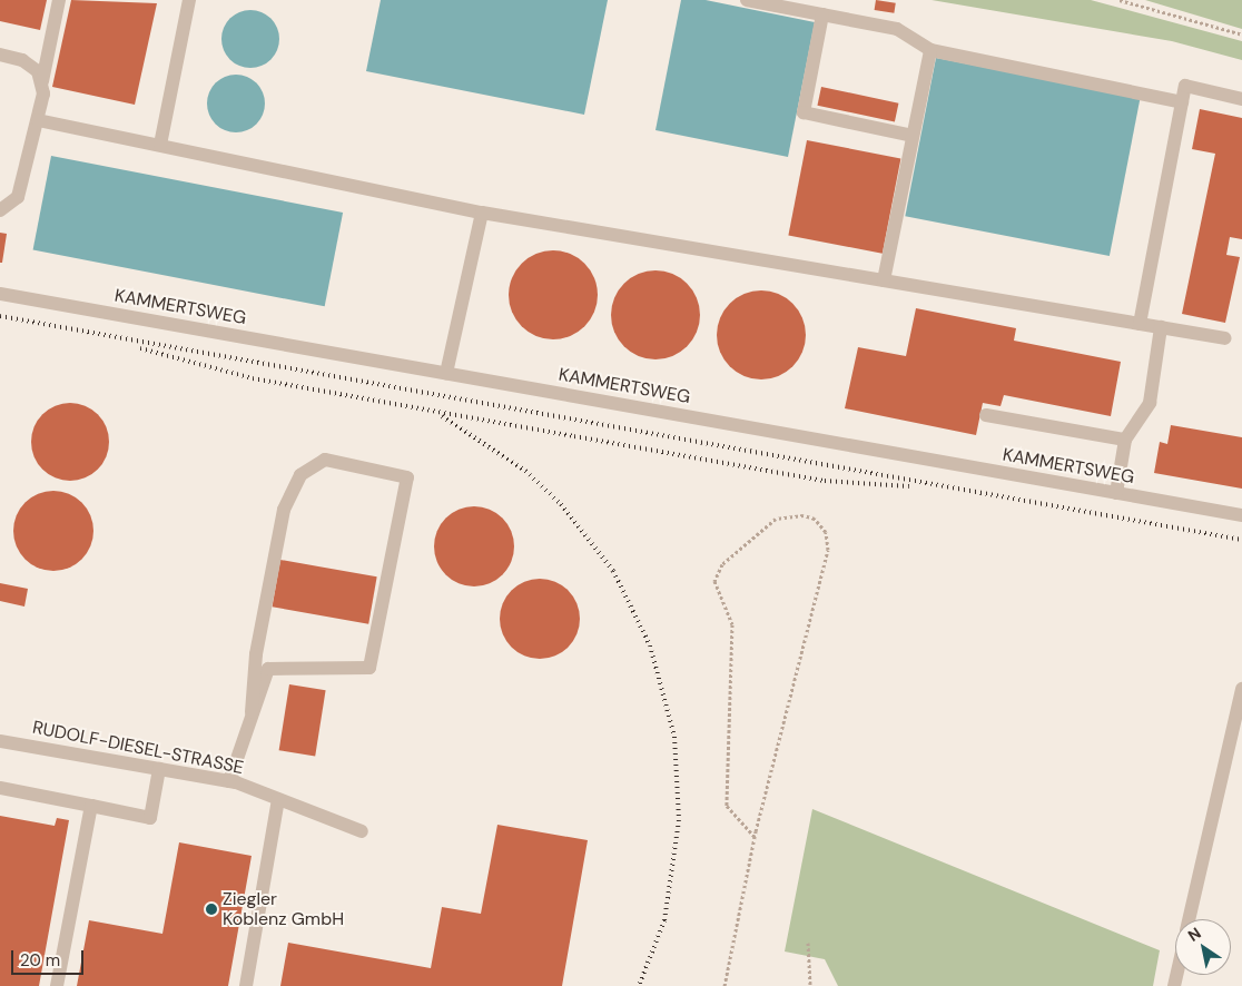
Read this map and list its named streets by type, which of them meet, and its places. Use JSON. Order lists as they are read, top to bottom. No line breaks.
{"streets":{"street":["KAMMERTSWEG","RUDOLF-DIESEL-STRASSE"]},"places":["Ziegler Koblenz GmbH"],"scale_bar":"20 m","north":"top left"}
